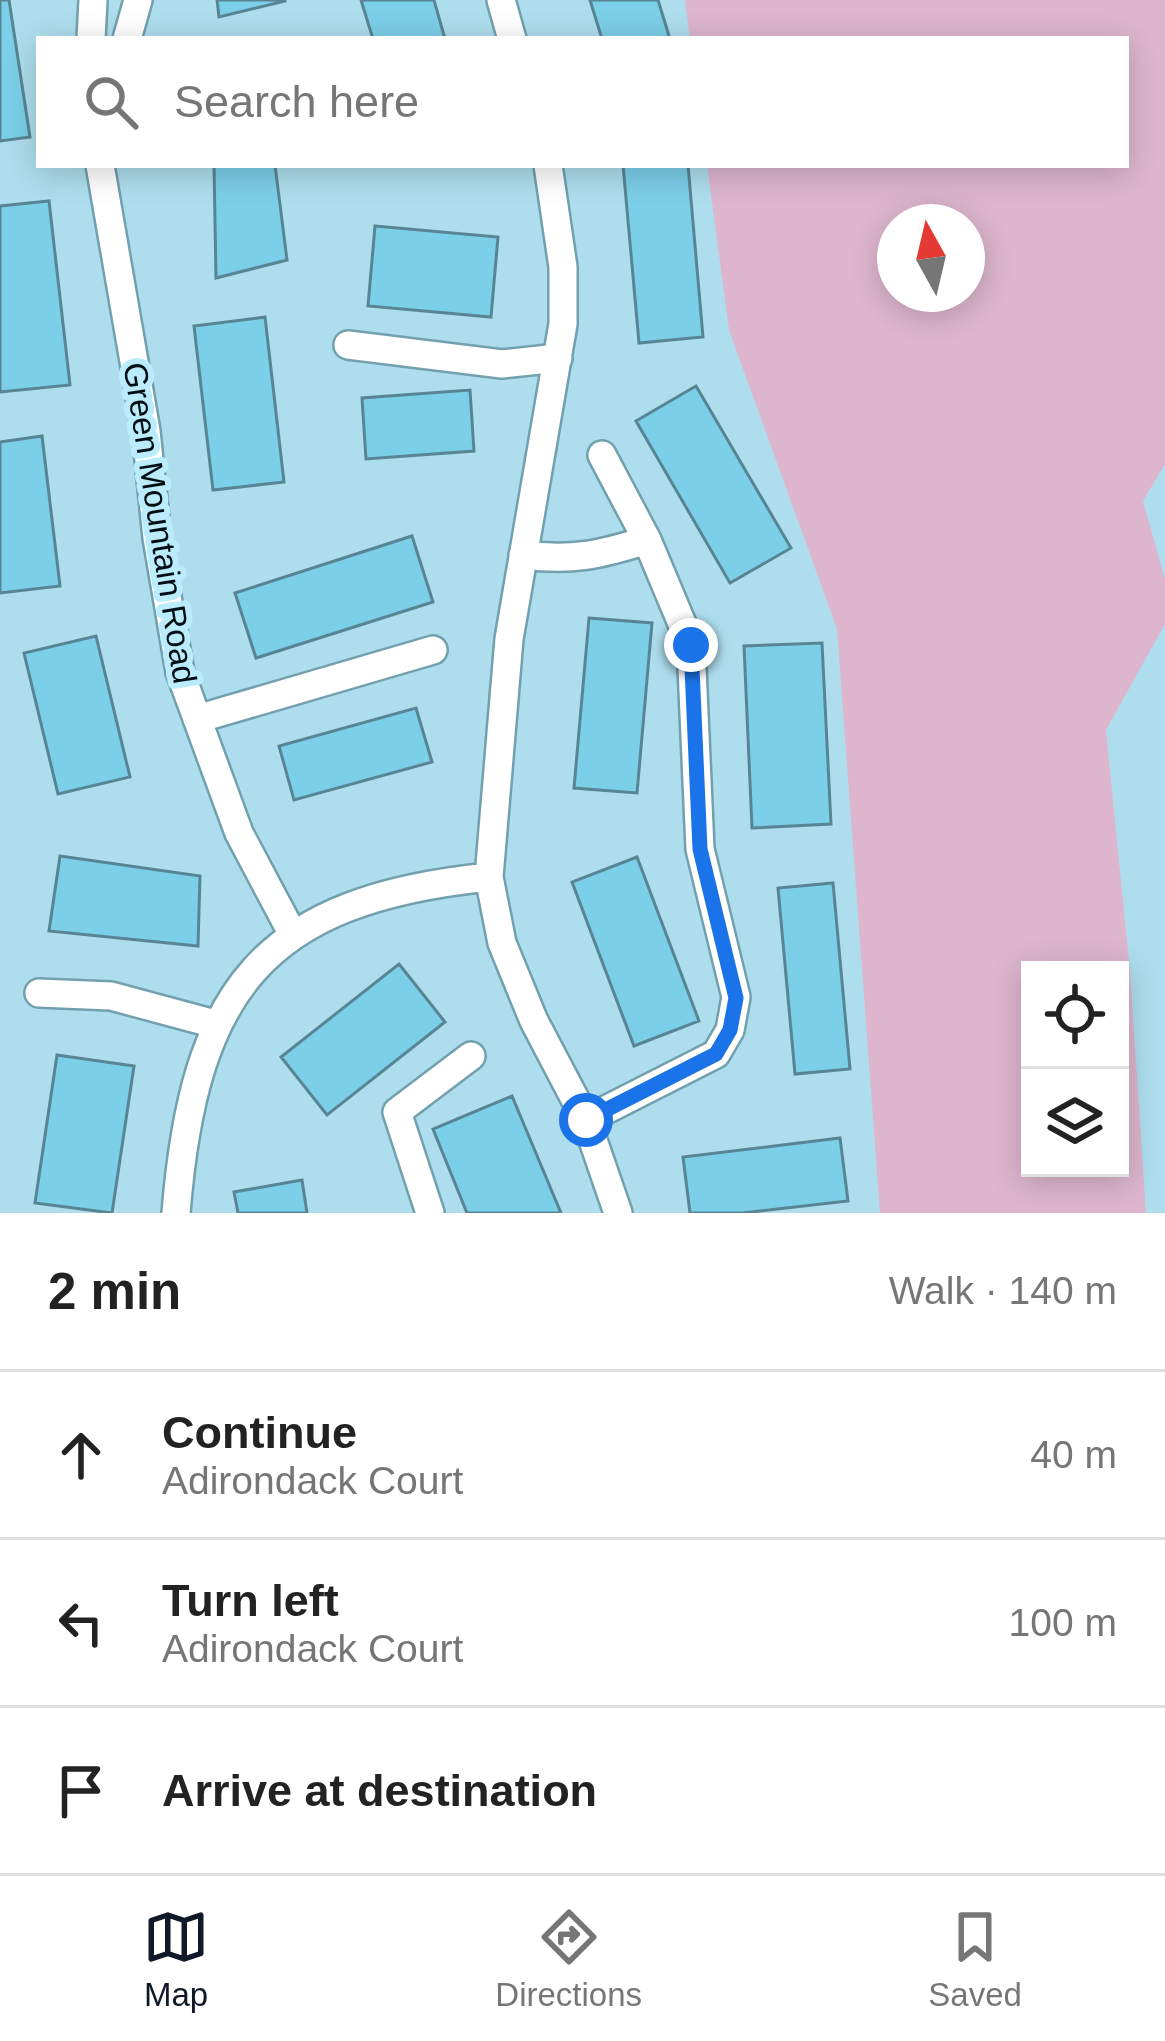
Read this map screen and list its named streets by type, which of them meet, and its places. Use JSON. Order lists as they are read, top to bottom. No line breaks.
{"streets":{"street":["Green Mountain Road"]},"north":"top","page":{"search":"Search here","heading":["2 min","Walk · 140 m"],"list":[["Continue","Adirondack Court","40 m"],["Turn left","Adirondack Court","100 m"],"Arrive at destination"],"nav":["Map","Directions","Saved"]}}
